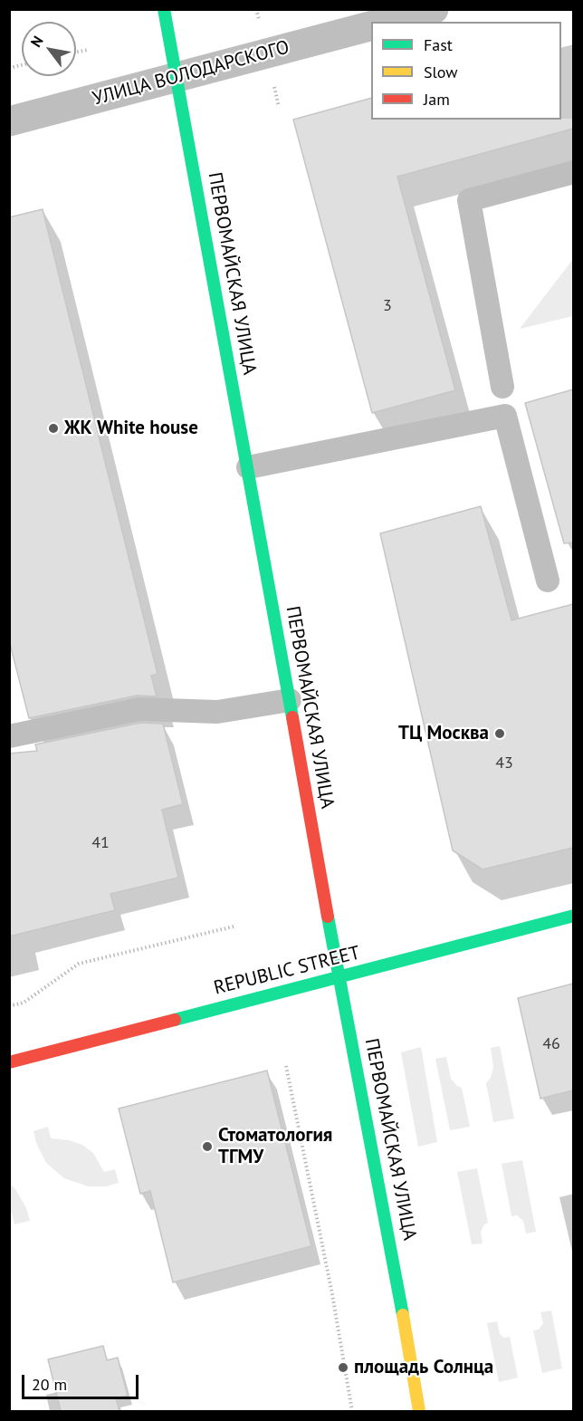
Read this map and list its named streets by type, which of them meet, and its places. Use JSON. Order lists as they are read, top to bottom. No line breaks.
{"streets":{"street":["УЛИЦА ВОЛОДАРСКОГО","ПЕРВОМАЙСКАЯ УЛИЦА","REPUBLIC STREET"]},"crossings":[["УЛИЦА ВОЛОДАРСКОГО","ПЕРВОМАЙСКАЯ УЛИЦА"],["ПЕРВОМАЙСКАЯ УЛИЦА","REPUBLIC STREET"]],"places":["ЖК White house","ТЦ Москва","Стоматология ТГМУ","площадь Солнца"],"house_numbers":["3","43","41","46"],"legend":["Fast","Slow","Jam"],"scale_bar":"20 m","north":"top left"}
